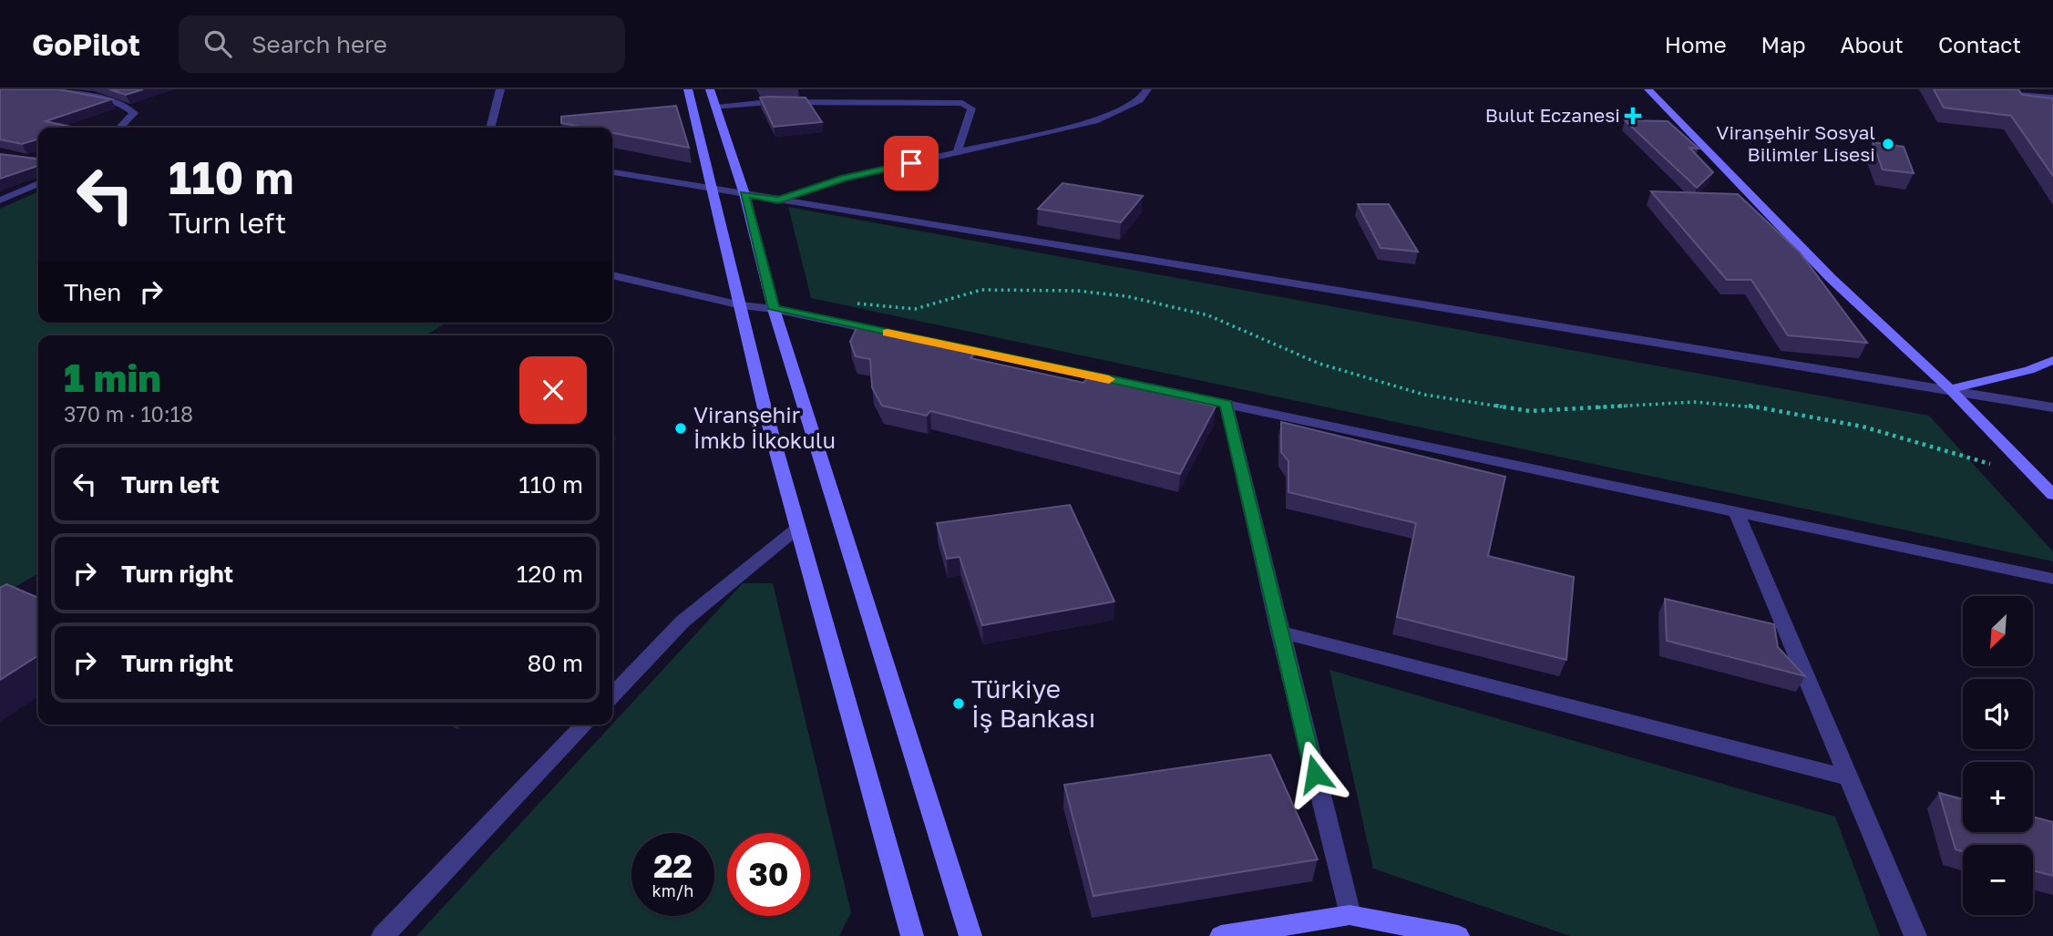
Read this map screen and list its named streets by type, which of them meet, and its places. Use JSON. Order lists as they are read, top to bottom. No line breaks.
{"places":{"health":["Bulut Eczanesi"],"other":["Viranşehir Sosyal Bilimler Lisesi","Viranşehir İmkb İlkokulu","Türkiye İş Bankası"]},"north":"bottom left","page":{"header":"GoPilot","search":"Search here","nav":["Home","Map","About","Contact"],"turn":["110 m","Turn left"],"then":"Then","heading":["1 min","370 m · 10:18"],"list":[{"name":"Turn left","value":"110 m"},{"name":"Turn right","value":"120 m"},{"name":"Turn right","value":"80 m"}],"map_buttons":["+","−"],"speed":"22 km/h","limit":"30"}}
